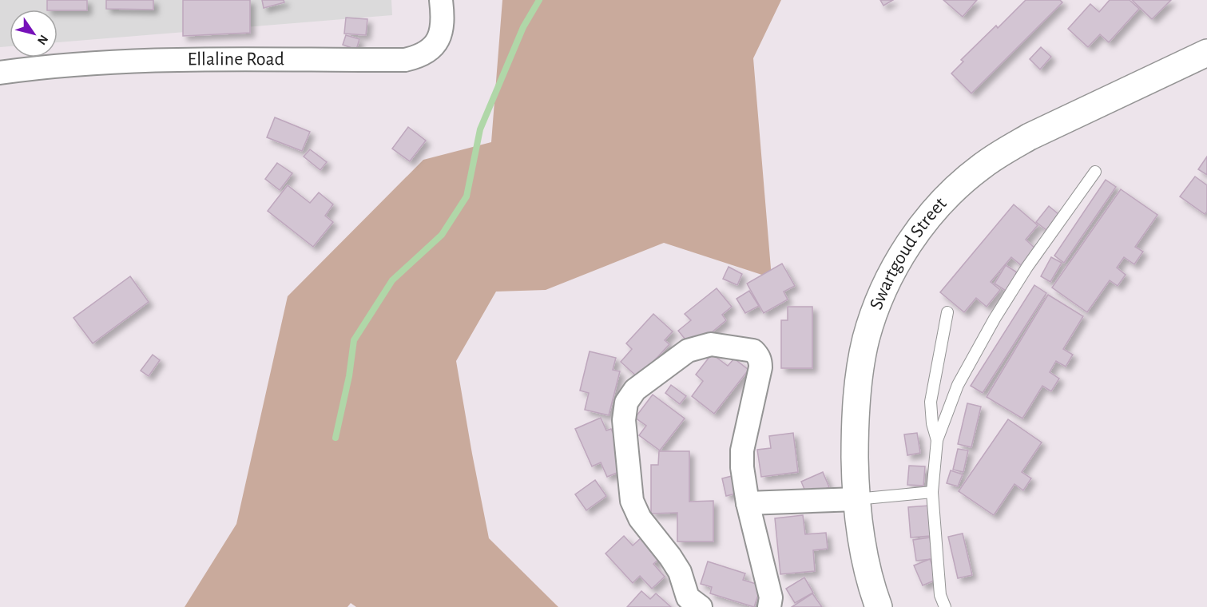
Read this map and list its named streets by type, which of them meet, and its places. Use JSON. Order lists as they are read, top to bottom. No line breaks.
{"streets":{"street":["Ellaline Road","Swartgoud Street"]},"north":"bottom right"}
